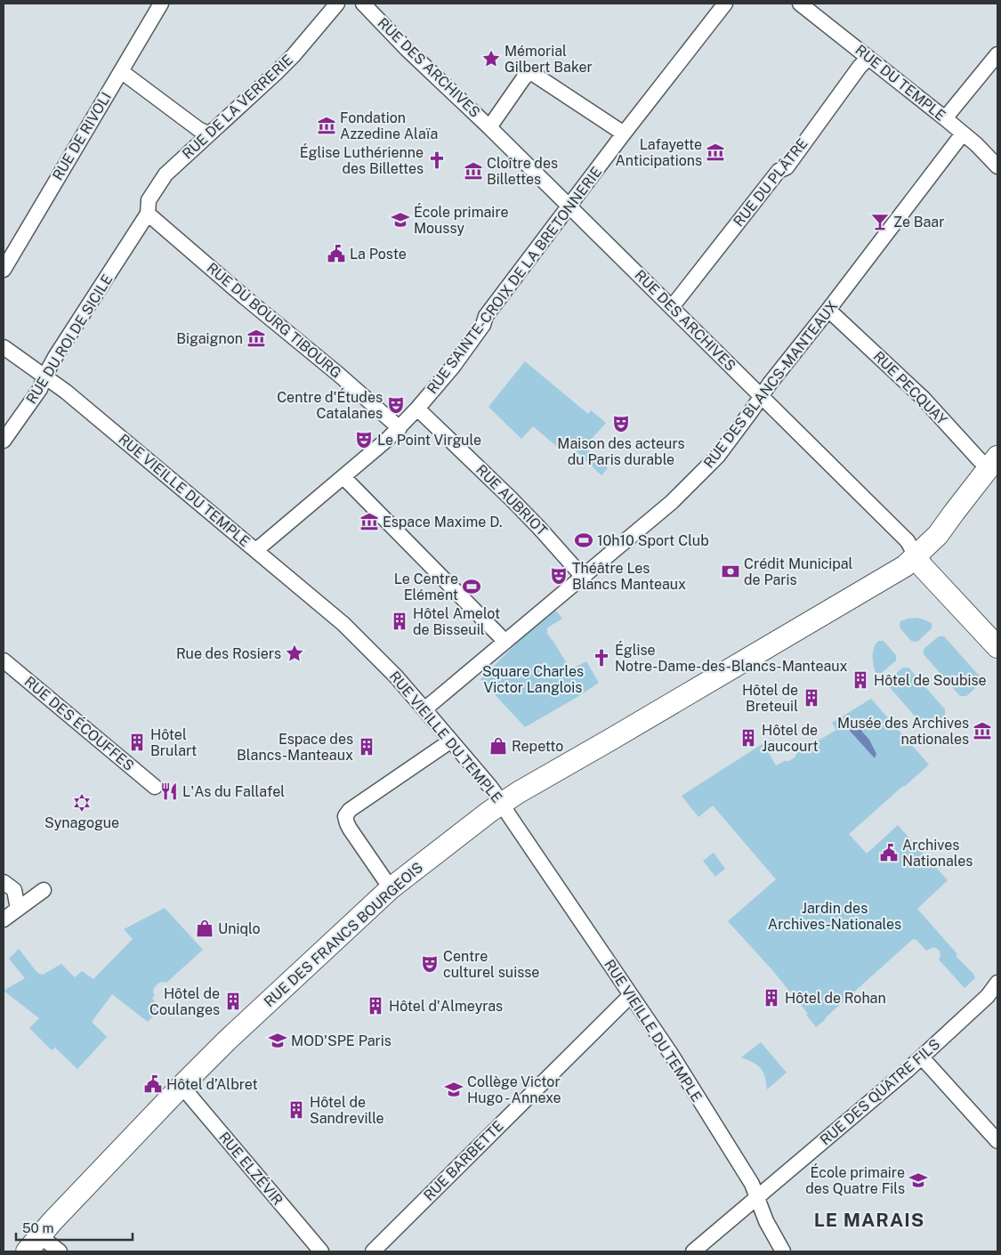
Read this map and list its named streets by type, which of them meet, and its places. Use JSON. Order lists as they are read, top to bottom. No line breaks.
{"streets":{"street":["RUE DES ARCHIVES","RUE DU TEMPLE","RUE DE LA VERRERIE","RUE DE RIVOLI","RUE DU PLÂTRE","RUE SAINTE-CROIX DE LA BRETONNERIE","RUE DU BOURG TIBOURG","RUE DU ROI DE SICILE","RUE DES BLANCS-MANTEAUX","RUE PECQUAY","RUE VIEILLE DU TEMPLE","RUE AUBRIOT","RUE DES ÉCOUFFES","RUE DES FRANCS BOURGEOIS","RUE DES QUATRE FILS","RUE BARBETTE","RUE ELZÉVIR"]},"crossings":[["RUE DES ARCHIVES","RUE DU PLÂTRE"],["RUE DES ARCHIVES","RUE SAINTE-CROIX DE LA BRETONNERIE"],["RUE DES ARCHIVES","RUE DES BLANCS-MANTEAUX"],["RUE DES ARCHIVES","RUE DES FRANCS BOURGEOIS"],["RUE DU TEMPLE","RUE DU PLÂTRE"],["RUE DU TEMPLE","RUE DES BLANCS-MANTEAUX"],["RUE DE LA VERRERIE","RUE DU BOURG TIBOURG"],["RUE DE LA VERRERIE","RUE DU ROI DE SICILE"],["RUE SAINTE-CROIX DE LA BRETONNERIE","RUE DU BOURG TIBOURG"],["RUE SAINTE-CROIX DE LA BRETONNERIE","RUE VIEILLE DU TEMPLE"],["RUE SAINTE-CROIX DE LA BRETONNERIE","RUE AUBRIOT"],["RUE DU BOURG TIBOURG","RUE DU ROI DE SICILE"],["RUE DU ROI DE SICILE","RUE VIEILLE DU TEMPLE"],["RUE DES BLANCS-MANTEAUX","RUE PECQUAY"],["RUE DES BLANCS-MANTEAUX","RUE VIEILLE DU TEMPLE"],["RUE DES BLANCS-MANTEAUX","RUE AUBRIOT"],["RUE PECQUAY","RUE DES FRANCS BOURGEOIS"],["RUE VIEILLE DU TEMPLE","RUE DES FRANCS BOURGEOIS"],["RUE VIEILLE DU TEMPLE","RUE DES QUATRE FILS"],["RUE VIEILLE DU TEMPLE","RUE BARBETTE"],["RUE DES FRANCS BOURGEOIS","RUE ELZÉVIR"]],"districts":["LE MARAIS"],"parks":["Square Charles Victor Langlois","Jardin des Archives-Nationales"],"places":{"place":["Mémorial Gilbert Baker","Rue des Rosiers"],"museum":["Fondation Azzedine Alaïa","Lafayette Anticipations","Cloître des Billettes","Bigaignon","Espace Maxime D.","Musée des Archives nationales"],"church":["Église Luthérienne des Billettes","Église Notre-Dame-des-Blancs-Manteaux"],"school or university":["École primaire Moussy","MOD'SPE Paris","Collège Victor Hugo - Annexe","École primaire des Quatre Fils"],"bar":["Ze Baar"],"public building":["La Poste","Archives Nationales","Hôtel d’Albret"],"theatre":["Centre d'Études Catalanes","Maison des acteurs du Paris durable","Le Point Virgule","Théâtre Les Blancs Manteaux","Centre culturel suisse"],"sports":["10h10 Sport Club","Le Centre Elément"],"bank":["Crédit Municipal de Paris"],"building":["Hôtel Amelot de Bisseuil","Hôtel de Soubise","Hôtel de Breteuil","Hôtel de Jaucourt","Hôtel Brulart","Espace des Blancs-Manteaux","Hôtel de Rohan","Hôtel de Coulanges","Hôtel d'Almeyras","Hôtel de Sandreville"],"shop":["Repetto","Uniqlo"],"restaurant":["L'As du Fallafel"],"synagogue":["Synagogue"]},"scale_bar":"50 m"}
